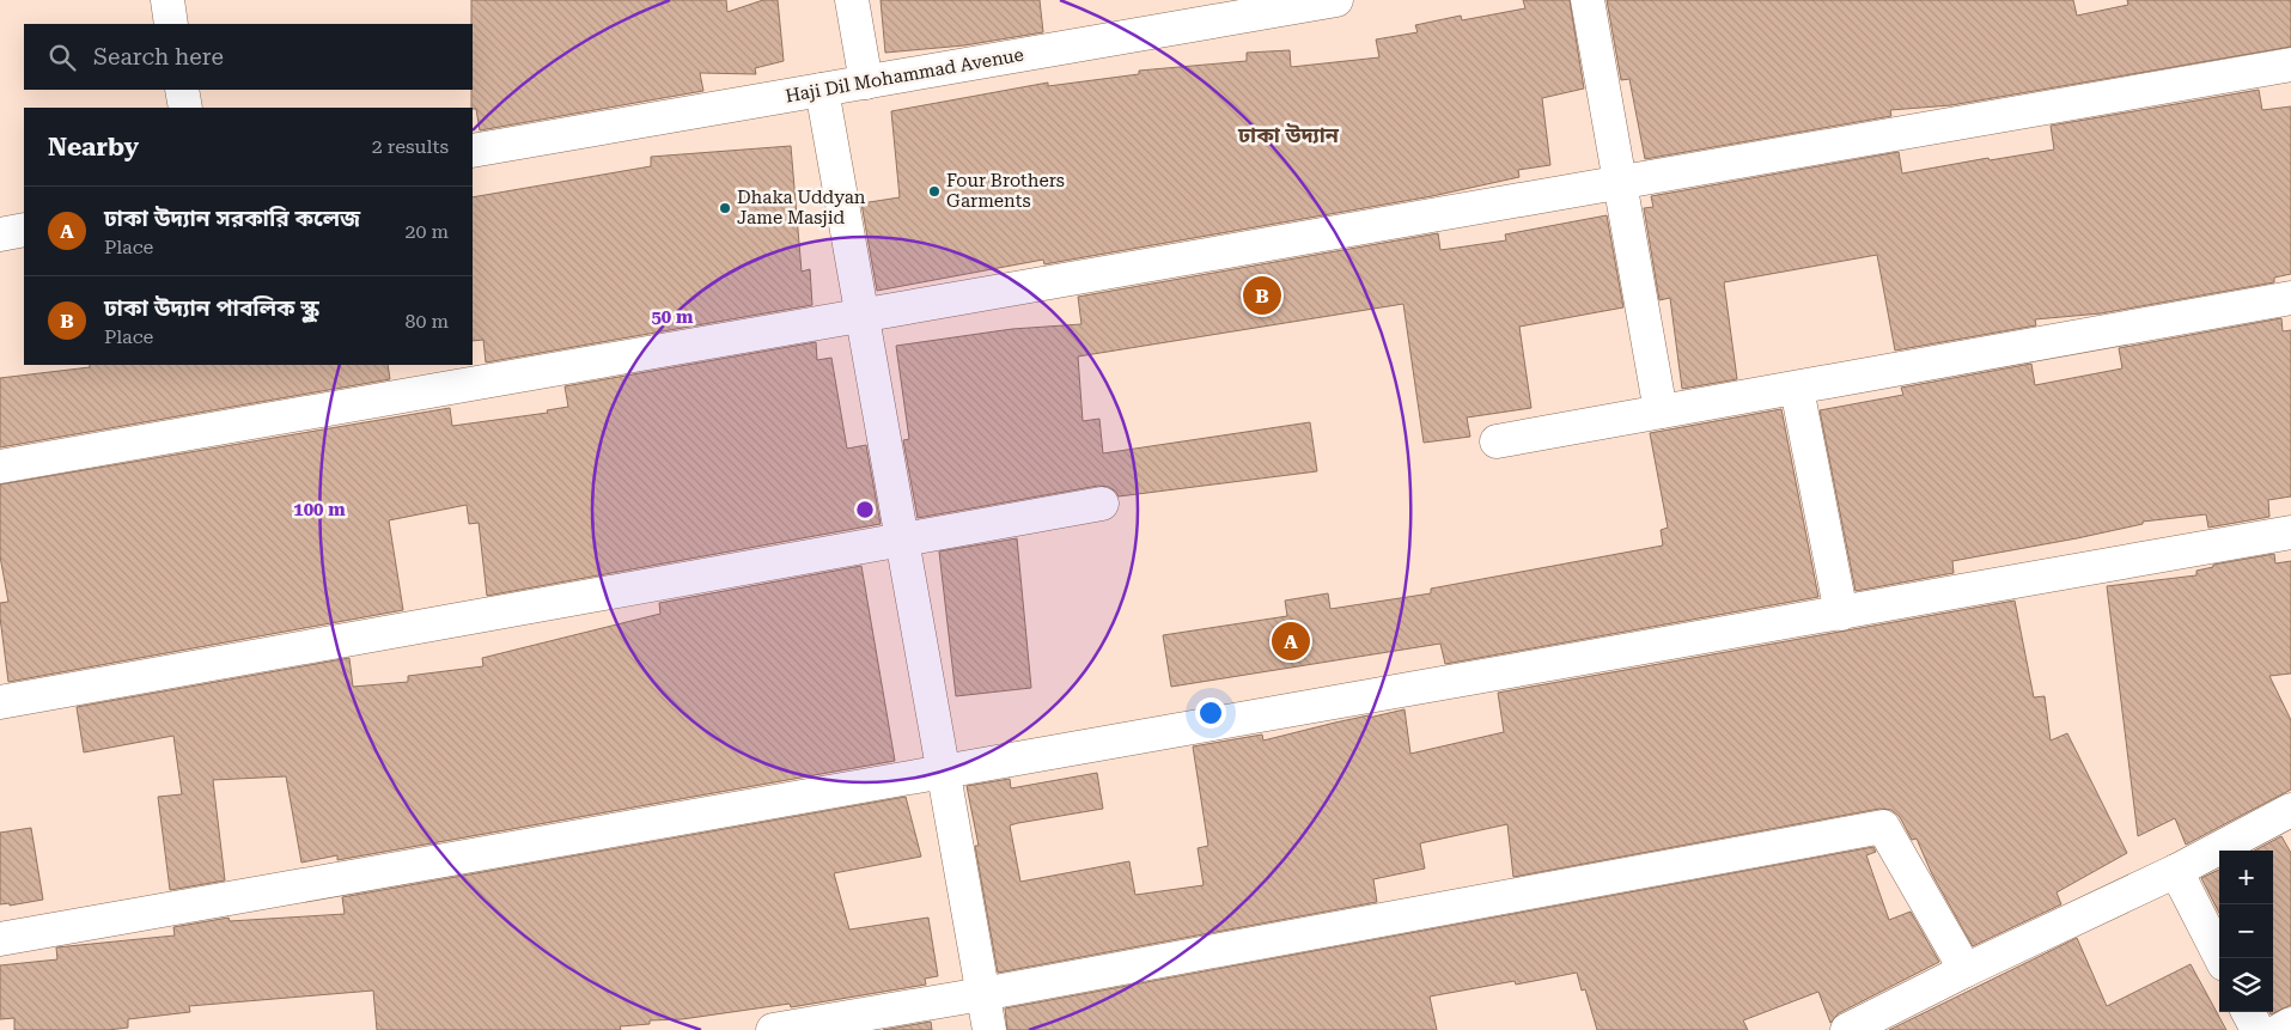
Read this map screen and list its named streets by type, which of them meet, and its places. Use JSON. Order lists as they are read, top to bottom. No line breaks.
{"streets":{"street":["Haji Dil Mohammad Avenue"]},"districts":["ঢাকা উদ্যান"],"places":["Four Brothers Garments","Dhaka Uddyan Jame Masjid"],"page":{"search":"Search here","heading":["Nearby","2 results"],"list":[{"mark":"A","name":"ঢাকা উদ্যান সরকারি কলেজ","note":"Place","value":"20 m"},{"mark":"B","name":"ঢাকা উদ্যান পাবলিক স্কুল","note":"Place","value":"80 m"}],"pins":["B","A"],"map_buttons":["+","−"]},"rings":["50 m","100 m"]}
